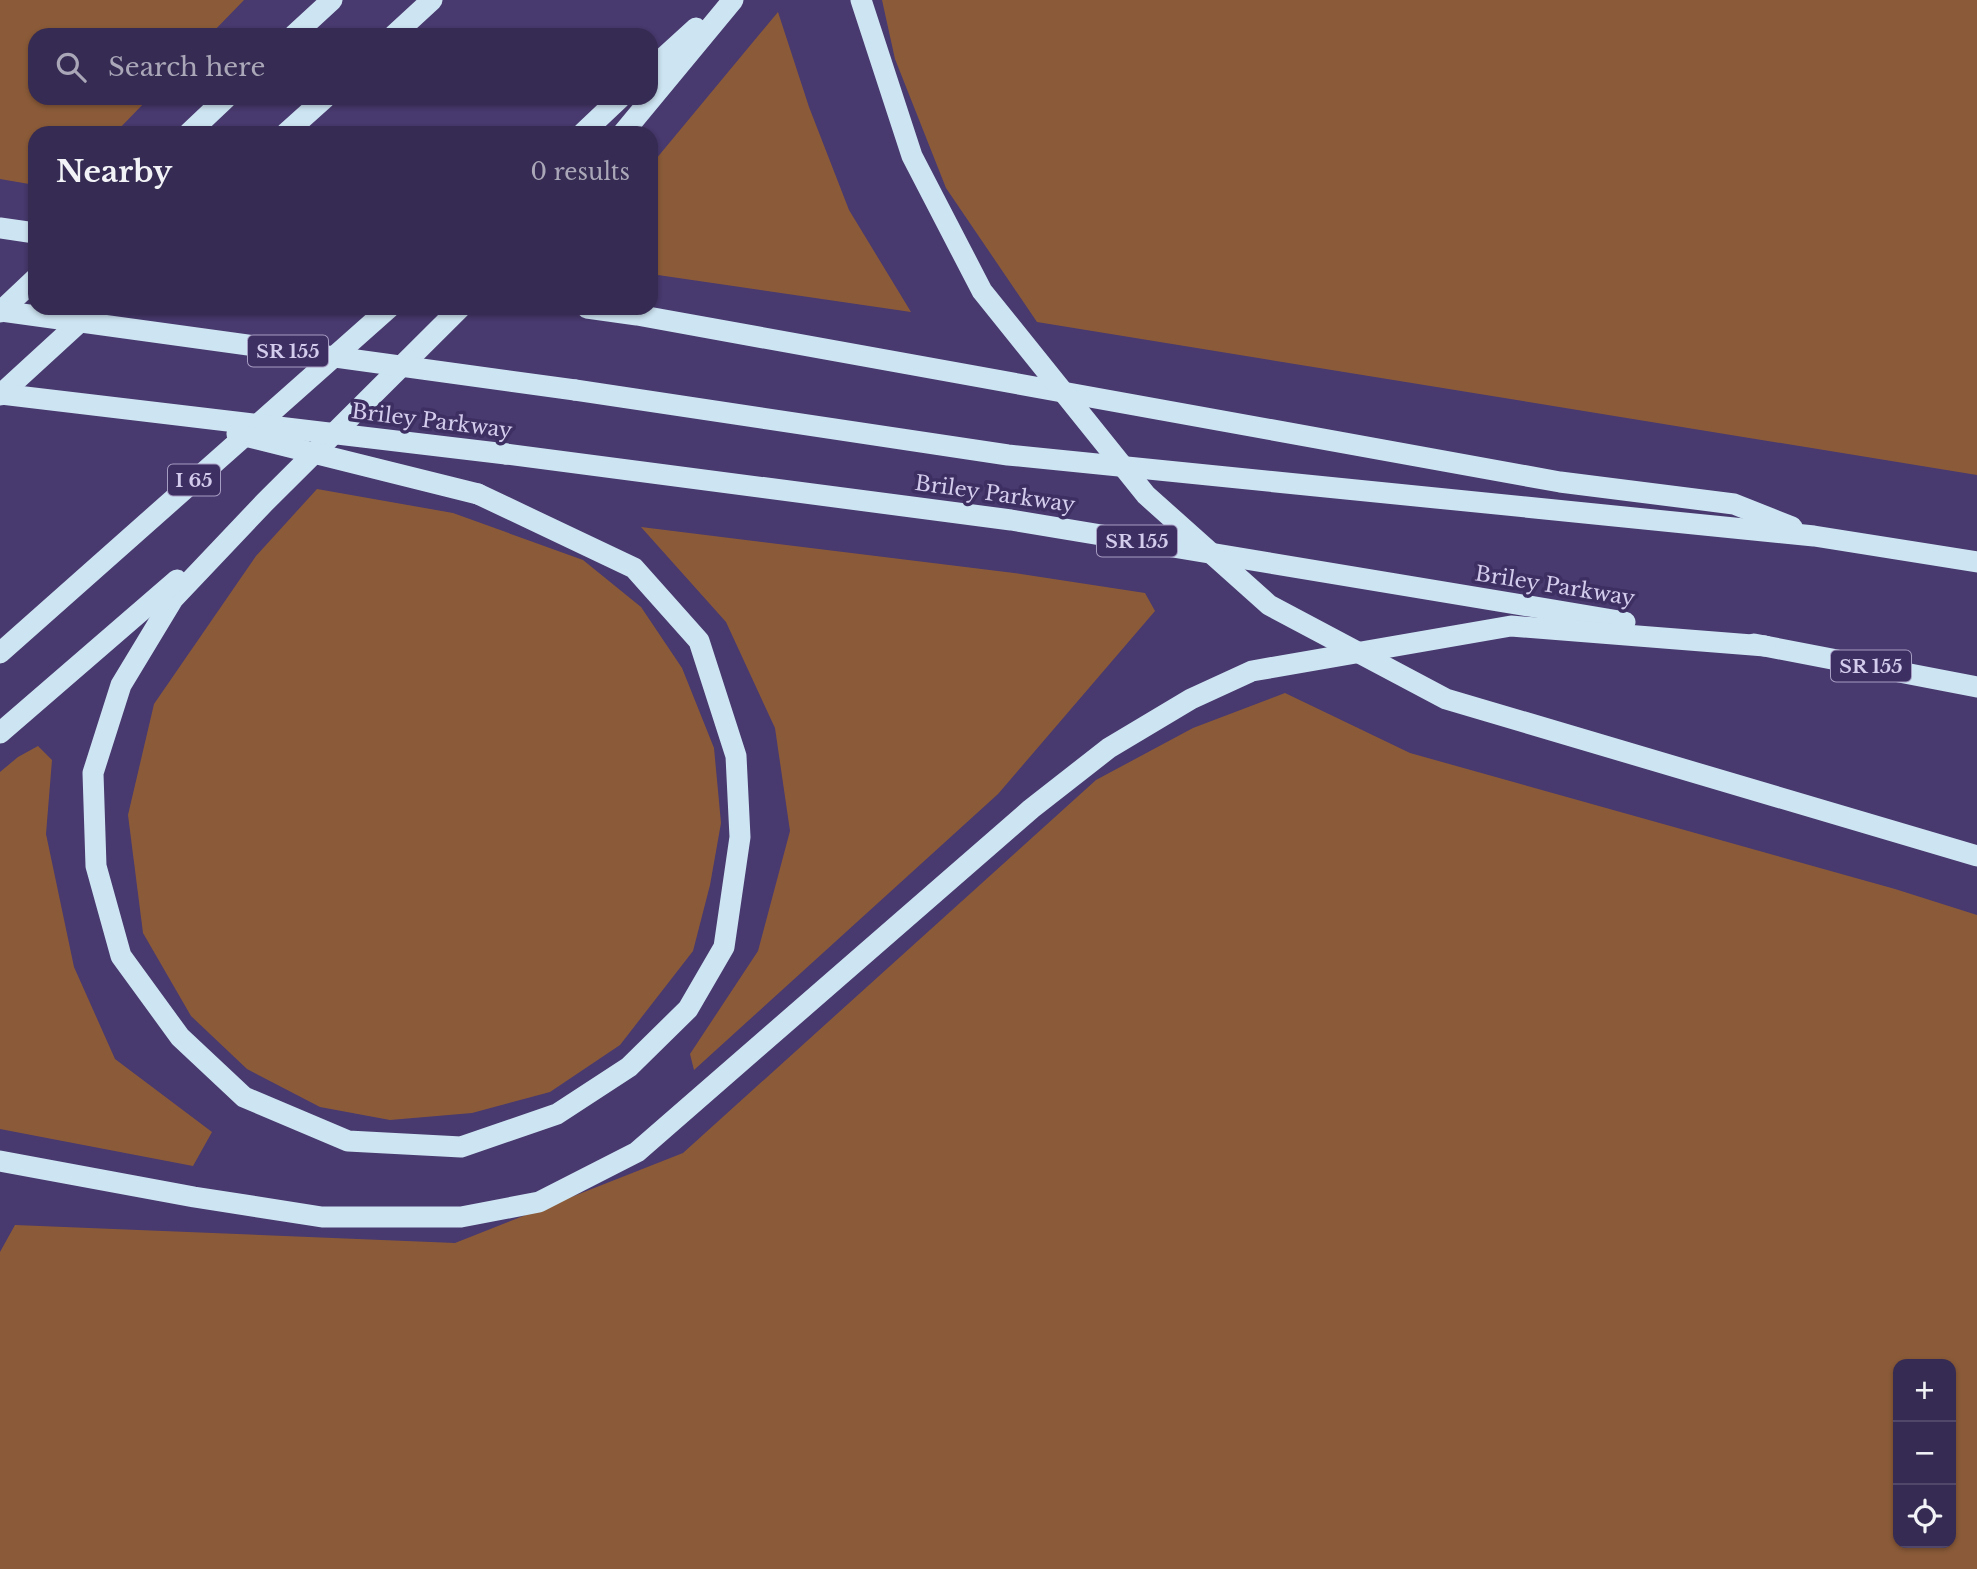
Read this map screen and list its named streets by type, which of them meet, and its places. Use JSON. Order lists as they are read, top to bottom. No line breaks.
{"streets":{"highway":["SR 155","Briley Parkway","I 65"]},"page":{"search":"Search here","heading":["Nearby","0 results"],"map_buttons":["+","−"]}}
